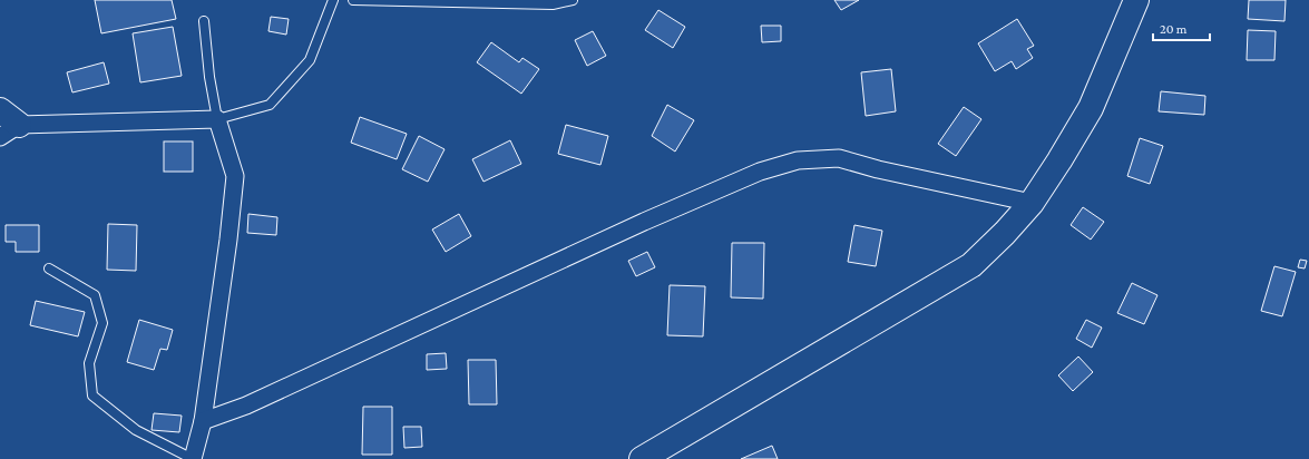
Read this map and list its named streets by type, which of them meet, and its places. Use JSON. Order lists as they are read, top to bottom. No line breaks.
{"scale_bar":"20 m"}
